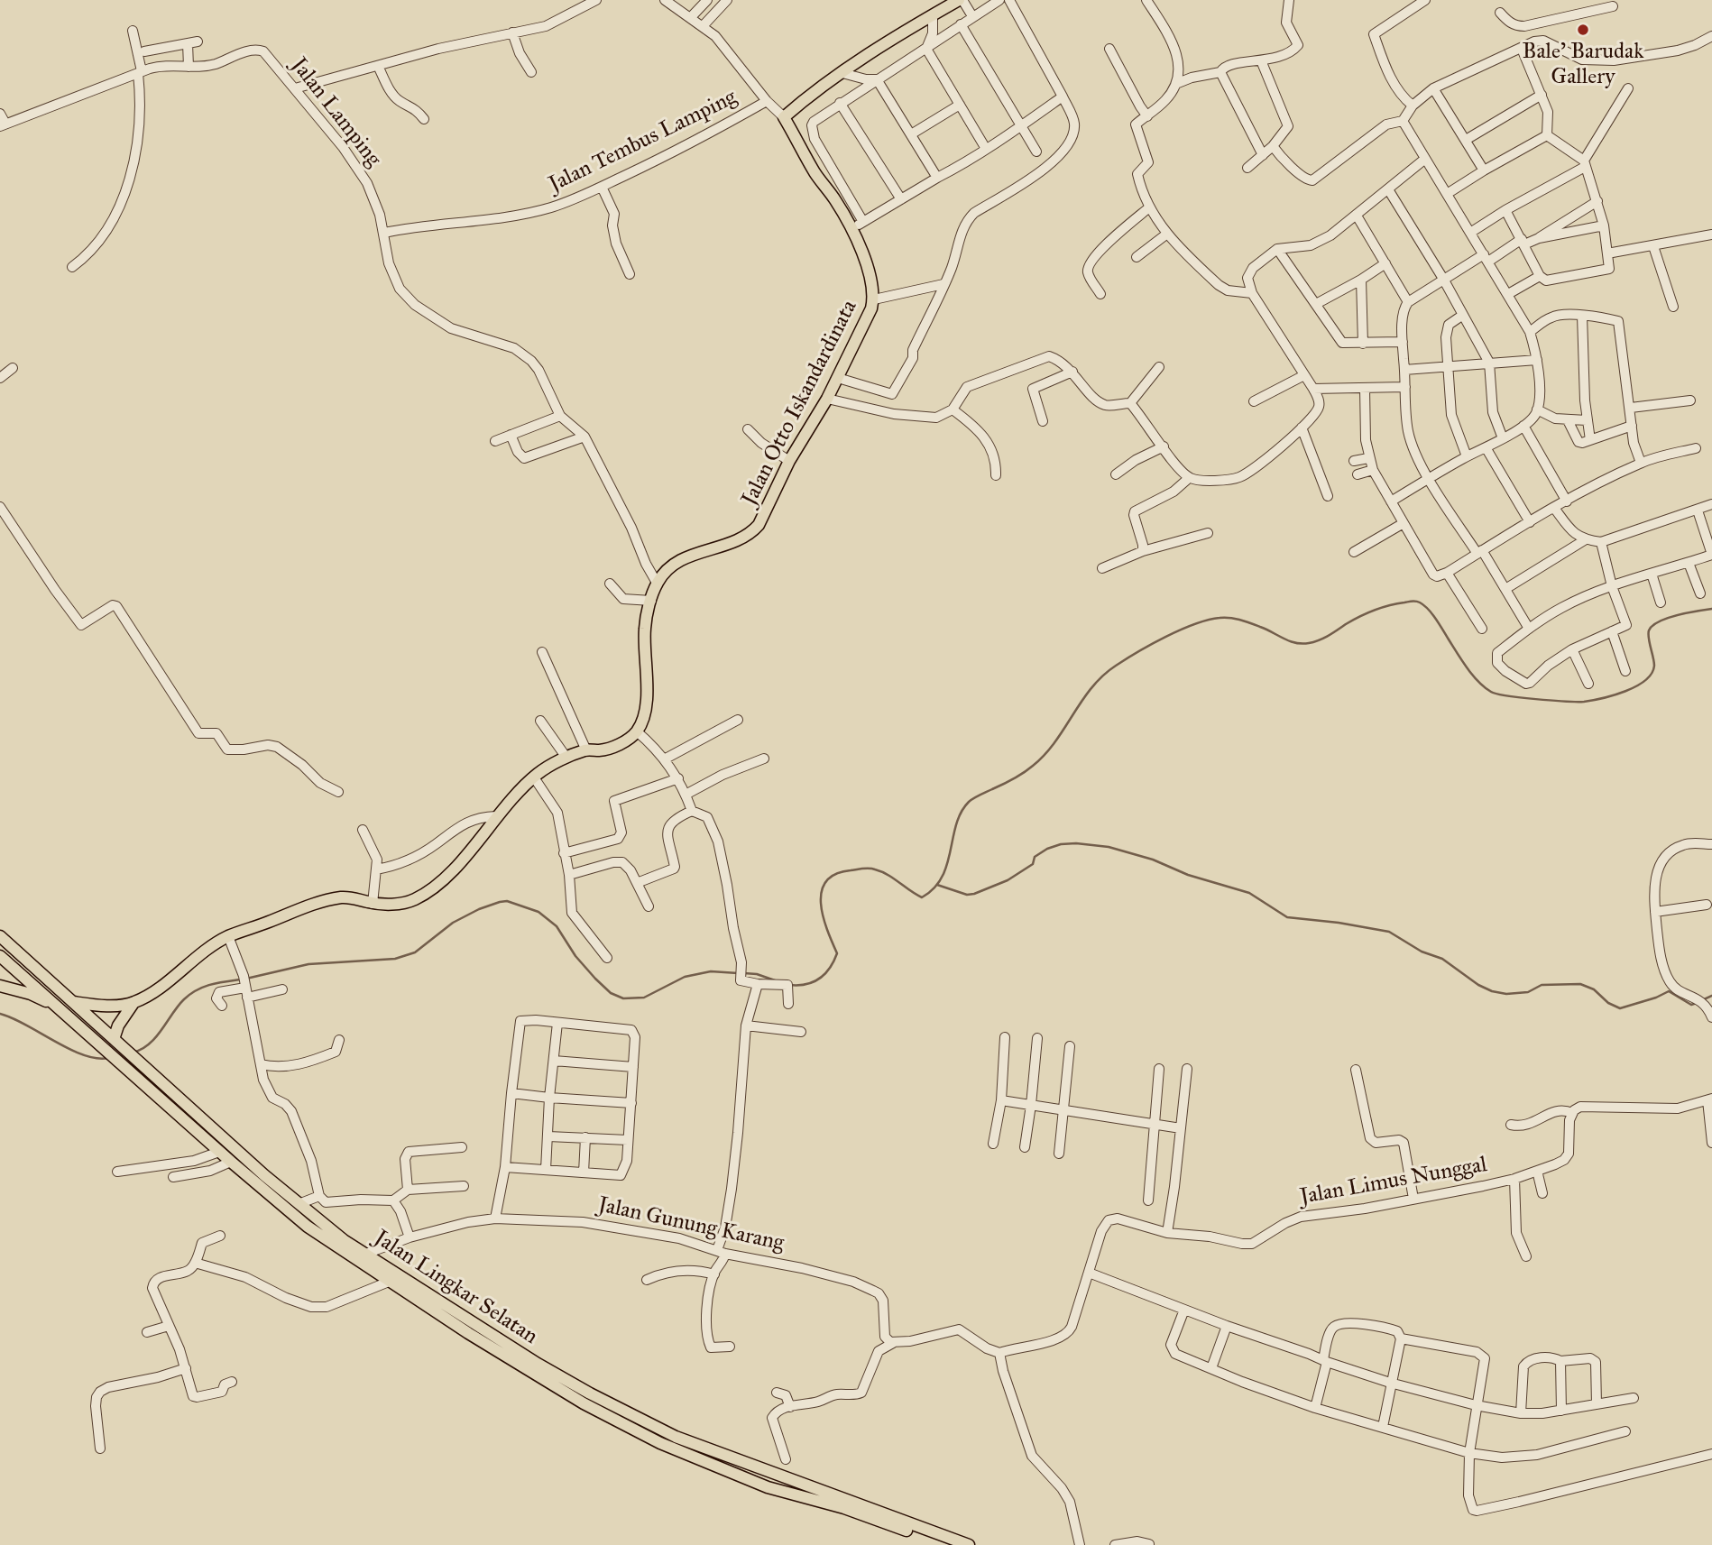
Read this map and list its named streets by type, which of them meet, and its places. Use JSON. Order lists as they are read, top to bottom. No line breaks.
{"streets":{"main road":["Jalan Otto Iskandardinata","Jalan Lingkar Selatan"],"street":["Jalan Lamping","Jalan Tembus Lamping","Jalan Limus Nunggal","Jalan Gunung Karang"]},"crossings":[["Jalan Lamping","Jalan Tembus Lamping"],["Jalan Lamping","Jalan Otto Iskandardinata"],["Jalan Gunung Karang","Jalan Lingkar Selatan"]],"places":["Bale' Barudak Gallery"]}
